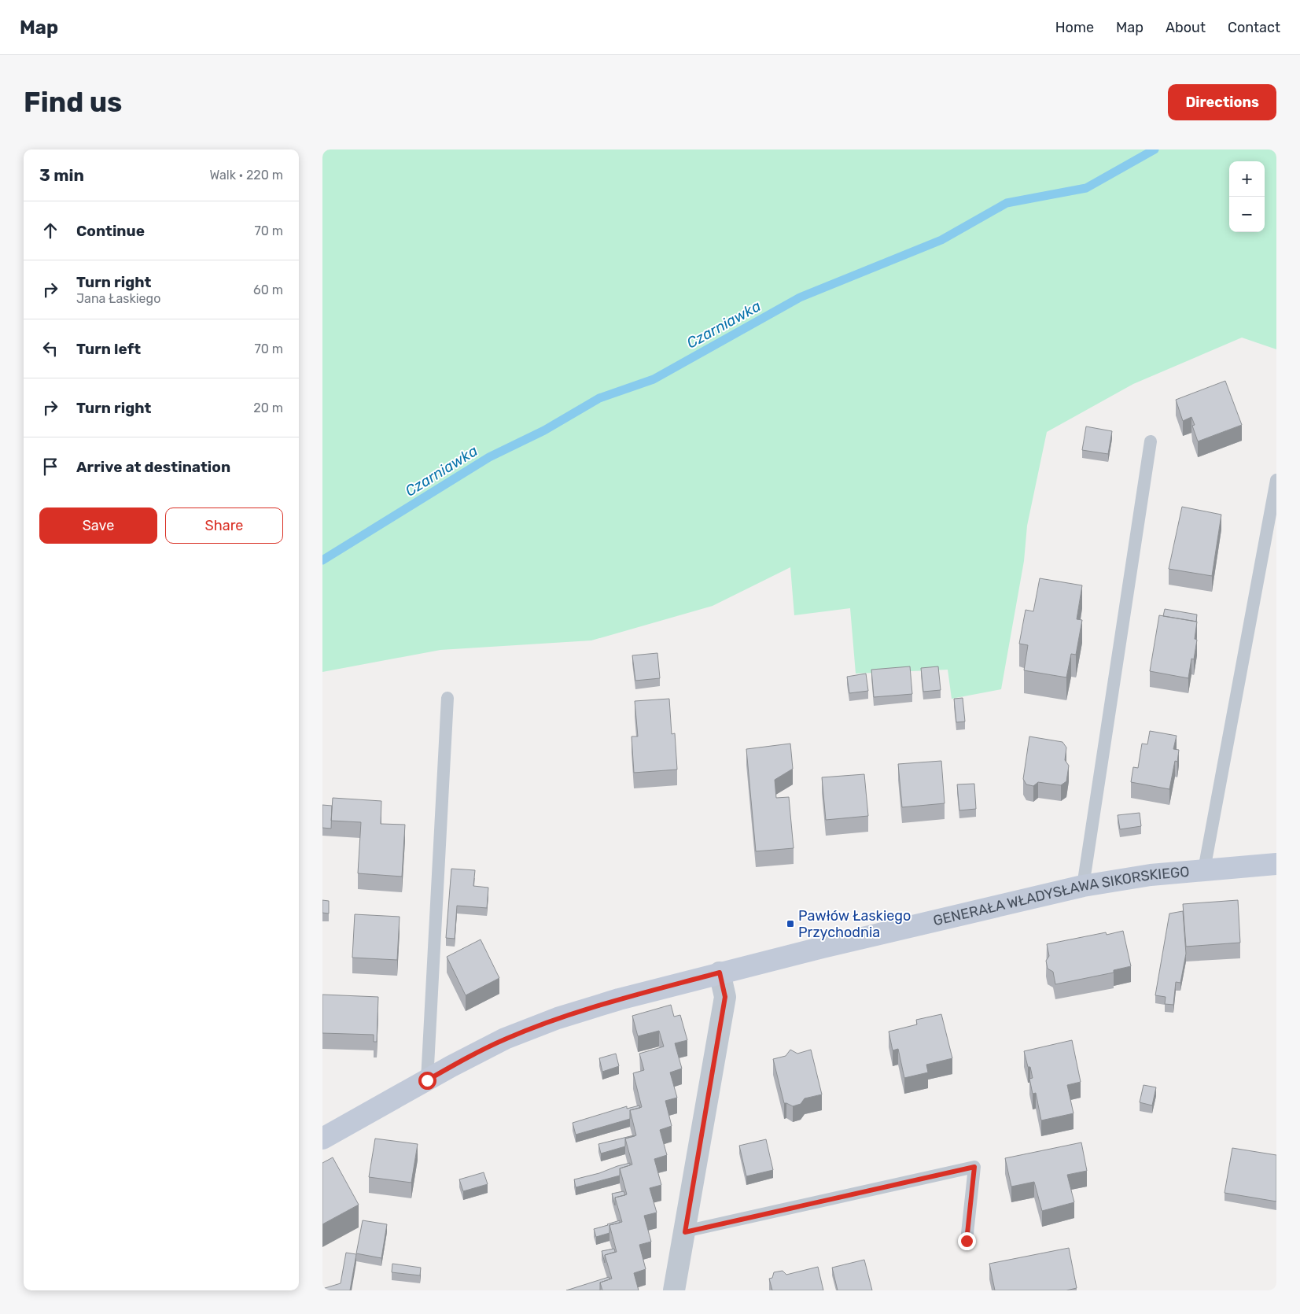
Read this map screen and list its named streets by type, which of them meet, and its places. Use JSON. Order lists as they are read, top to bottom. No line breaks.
{"streets":{"street":["GENERAŁA WŁADYSŁAWA SIKORSKIEGO"]},"water":["Czarniawka"],"places":{"transit":["Pawłów Łaskiego Przychodnia"]},"page":{"header":"Map","nav":["Home","Map","About","Contact"],"buttons":["Directions",["Save","Share"]],"title":"Find us","heading":["3 min","Walk · 220 m"],"map_buttons":["+","−"],"list":[["Continue","70 m"],["Turn right","Jana Łaskiego","60 m"],["Turn left","70 m"],["Turn right","20 m"],"Arrive at destination"]}}
